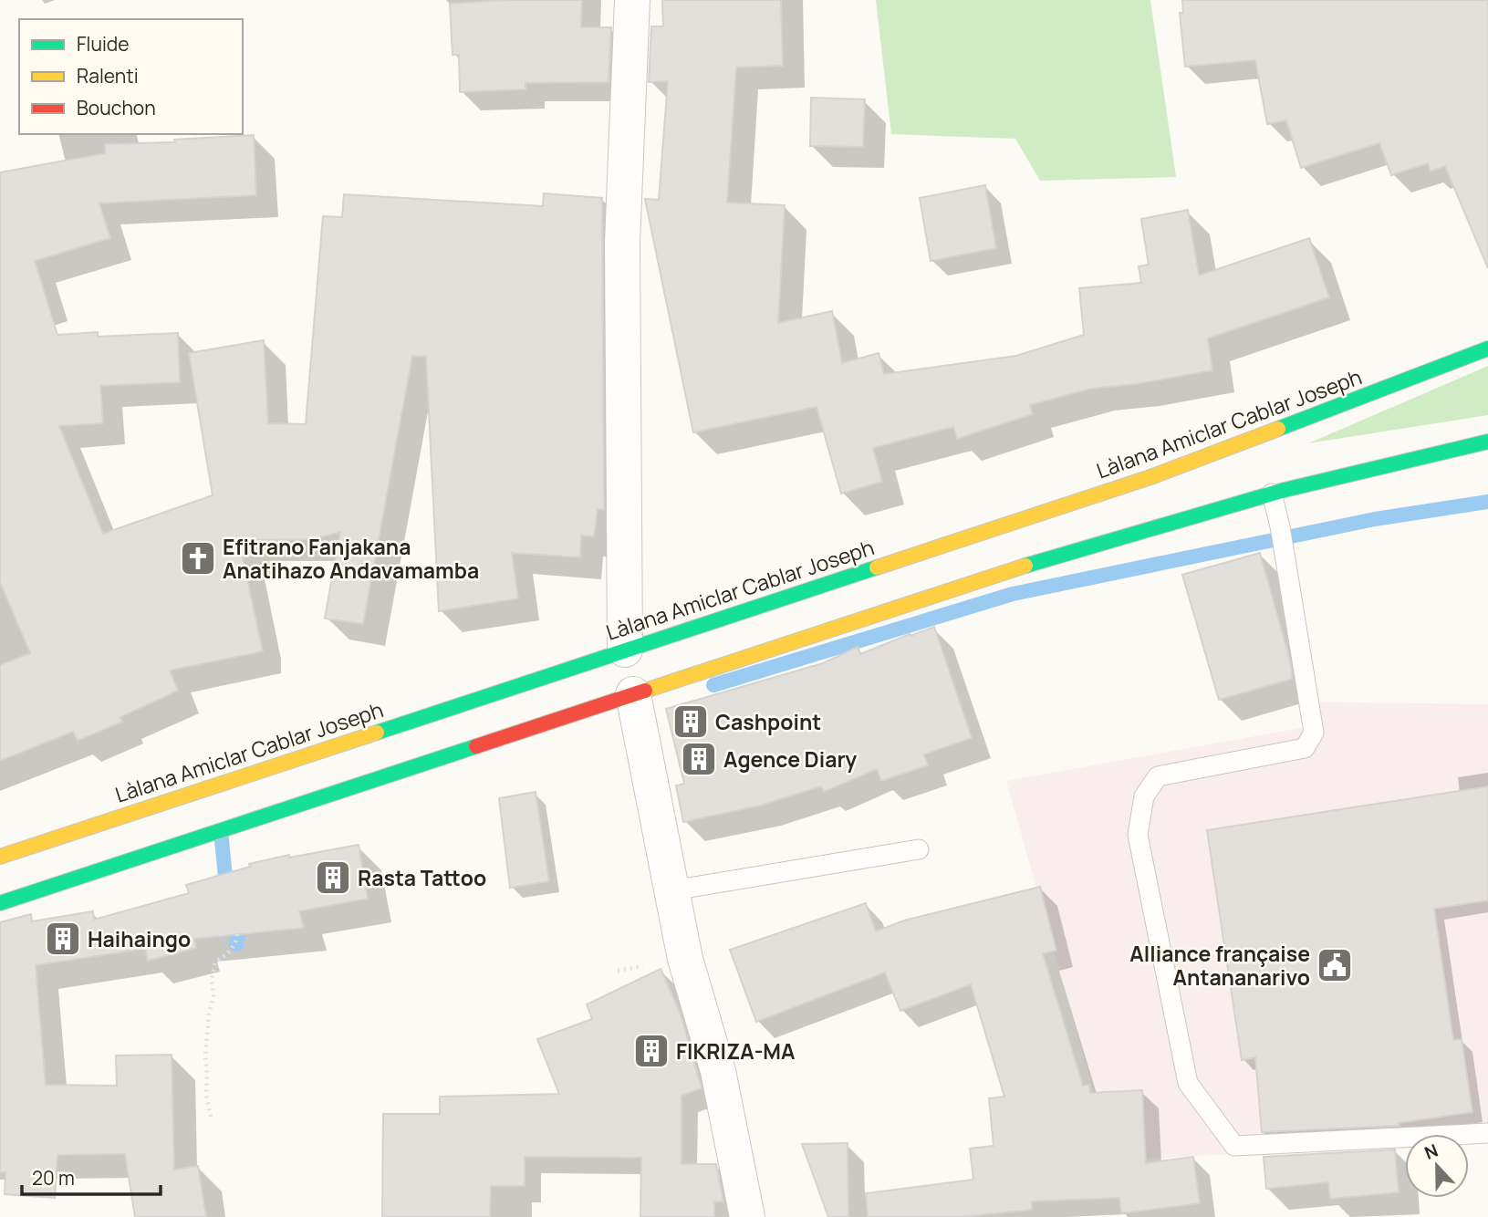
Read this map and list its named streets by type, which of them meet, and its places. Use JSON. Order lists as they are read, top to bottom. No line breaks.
{"streets":{"main road":["Làlana Amiclar Cablar Joseph"]},"places":{"church":["Efitrano Fanjakana Anatihazo Andavamamba"],"building":["Cashpoint","Agence Diary","Rasta Tattoo","Haihaingo","FIKRIZA-MA"],"public building":["Alliance française Antananarivo"]},"legend":["Fluide","Ralenti","Bouchon"],"scale_bar":"20 m","north":"top"}
